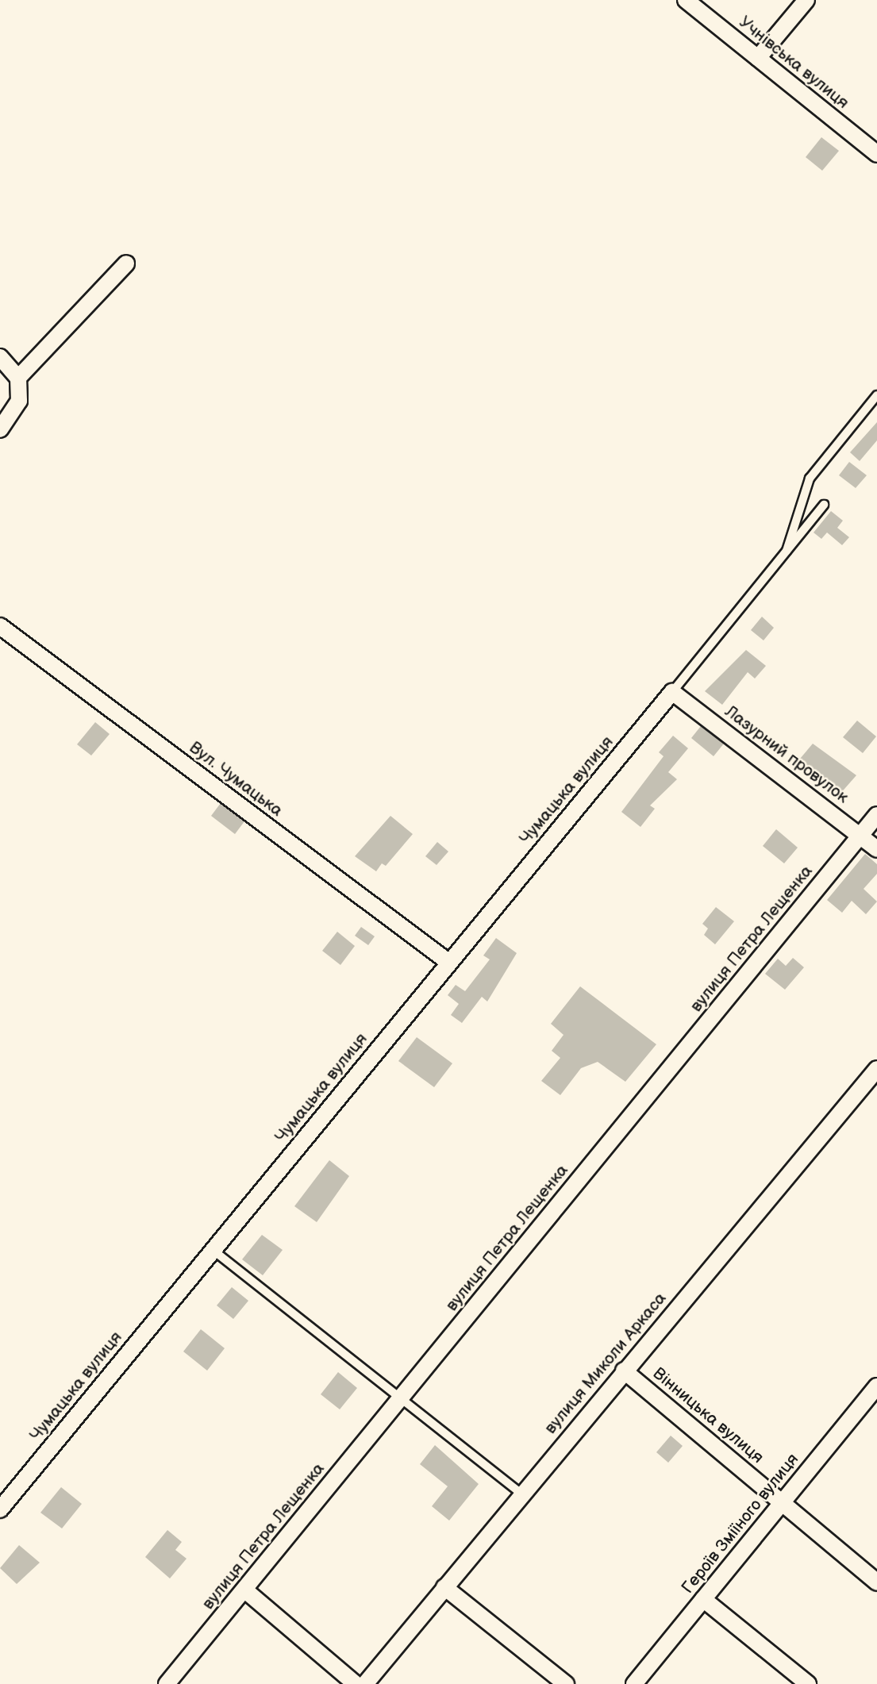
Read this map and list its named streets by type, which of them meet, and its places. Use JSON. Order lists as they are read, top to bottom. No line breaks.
{"streets":{"street":["Учнівська вулиця","Лазурний провулок","Вул. Чумацька","Чумацька вулиця","вулиця Петра Лещенка","вулиця Миколи Аркаса","Вінницька вулиця","Героїв Зміїного вулиця"]},"crossings":[["Лазурний провулок","Чумацька вулиця"],["Лазурний провулок","вулиця Петра Лещенка"],["Вул. Чумацька","Чумацька вулиця"],["вулиця Миколи Аркаса","Вінницька вулиця"],["Вінницька вулиця","Героїв Зміїного вулиця"]]}
